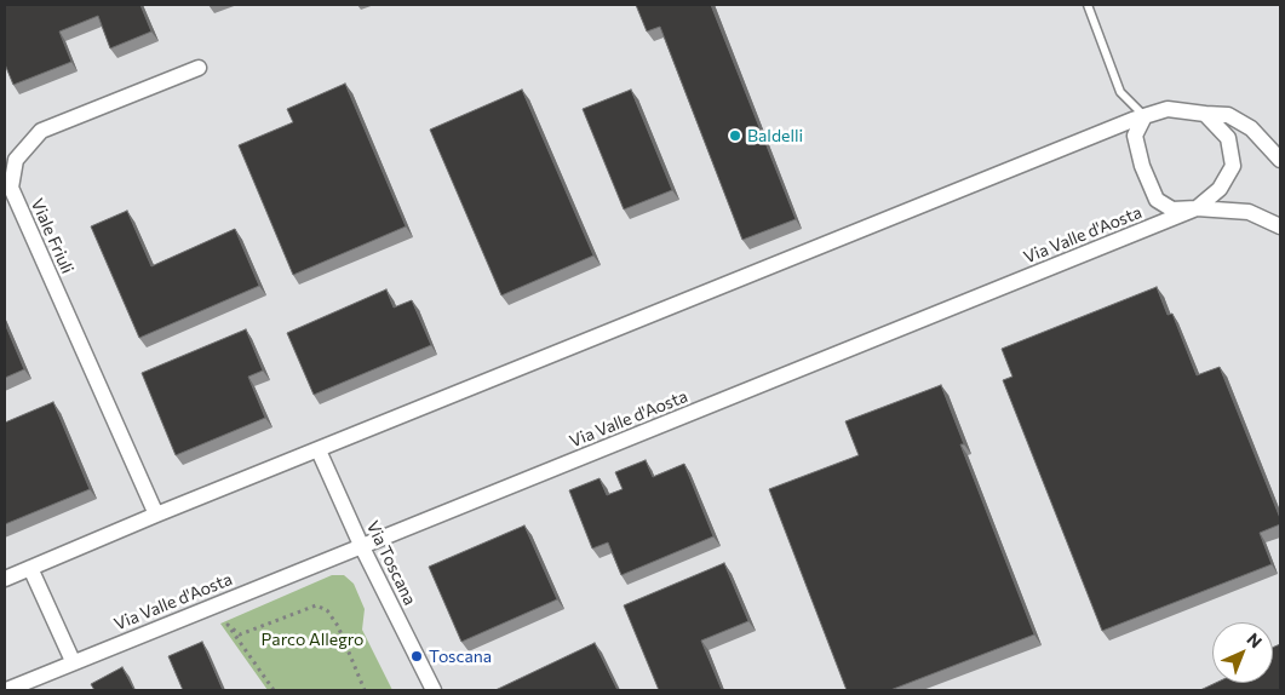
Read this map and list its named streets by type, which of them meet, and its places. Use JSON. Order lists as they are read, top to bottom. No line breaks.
{"streets":{"street":["Via Valle d'Aosta","Viale Friuli","Via Toscana"]},"crossings":[["Via Valle d'Aosta","Via Toscana"]],"parks":["Parco Allegro"],"places":["Baldelli","Toscana"],"north":"top right"}
